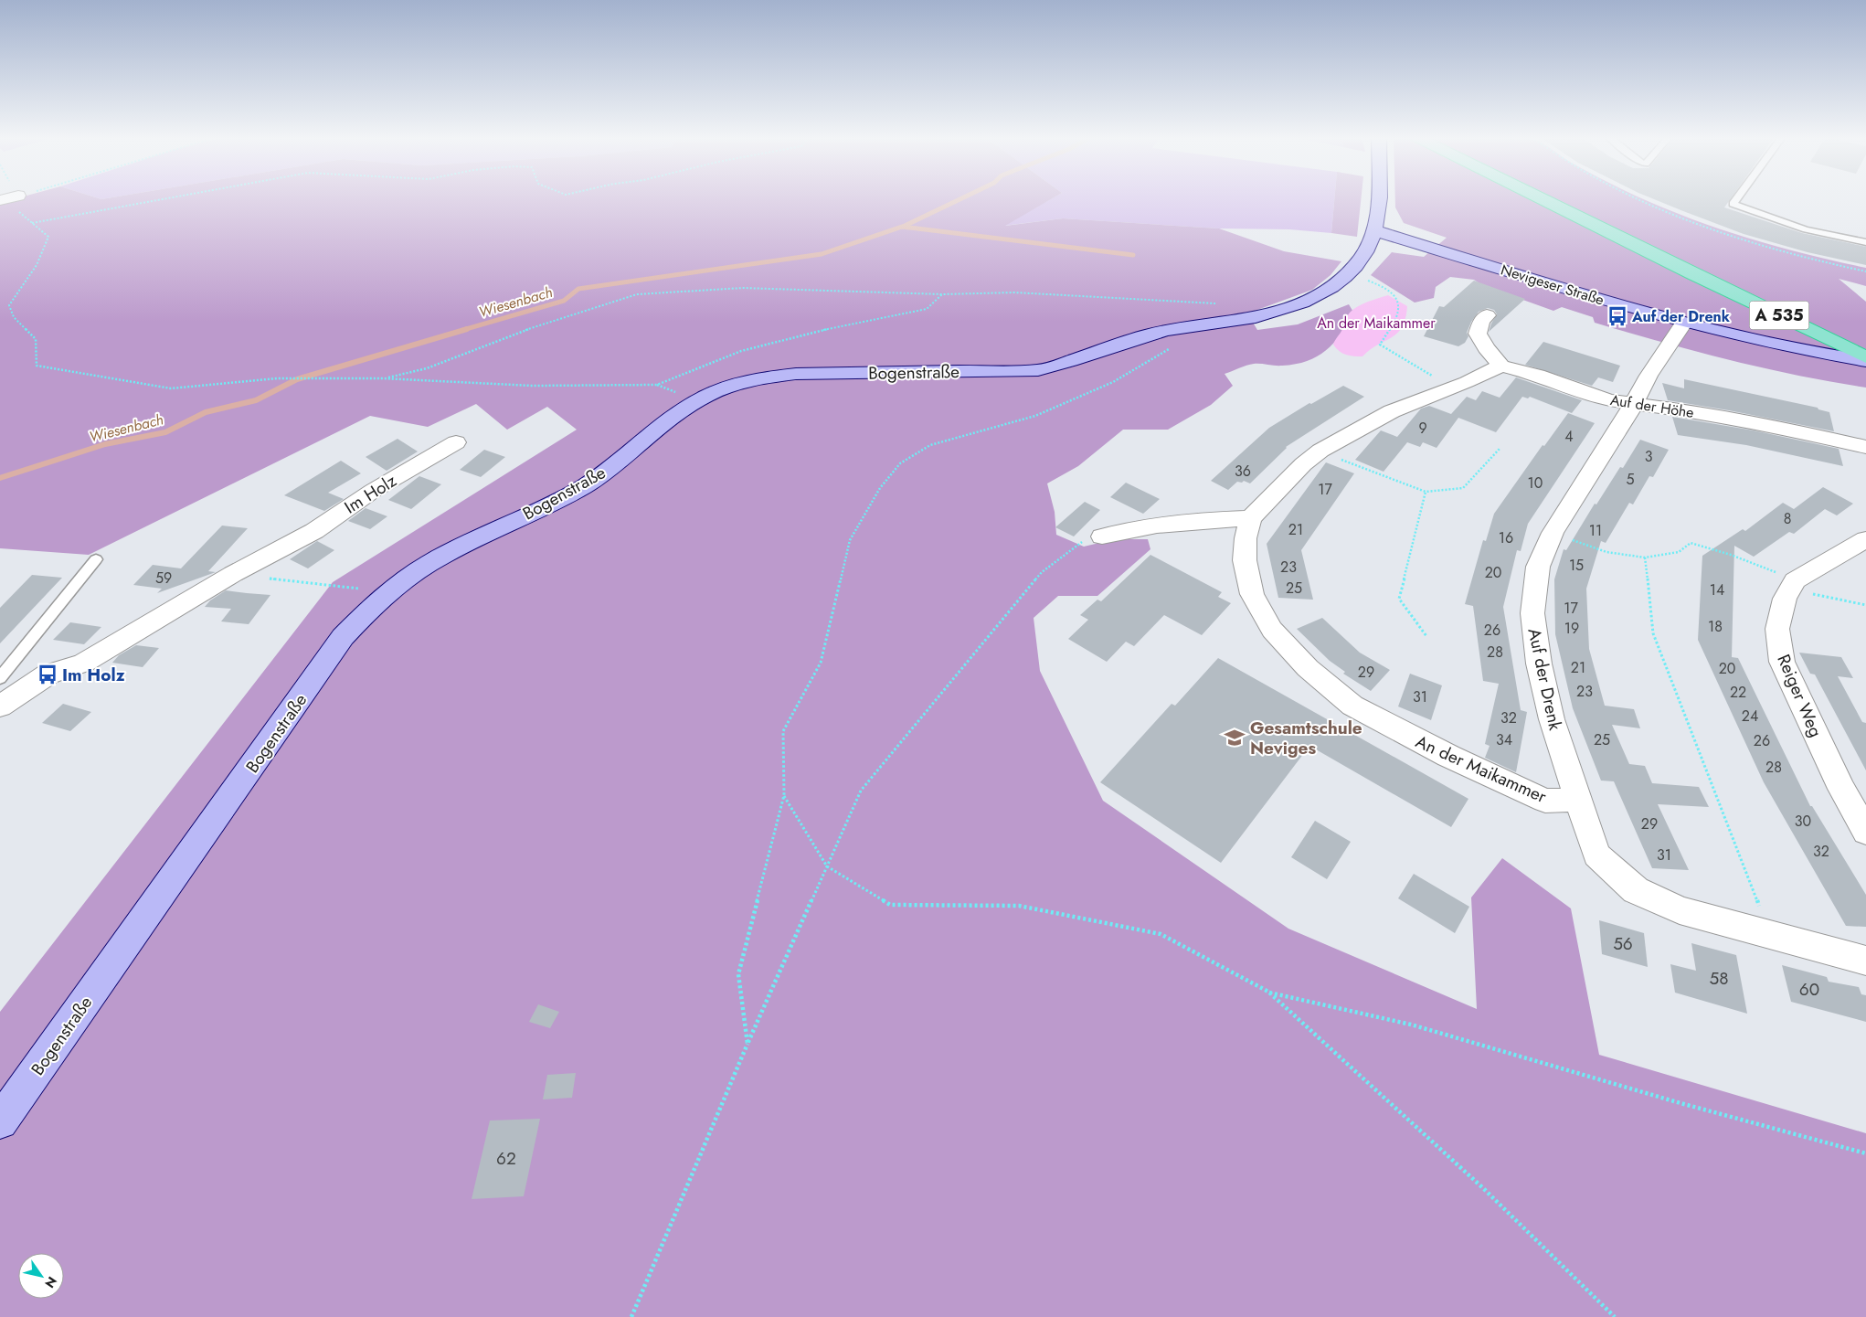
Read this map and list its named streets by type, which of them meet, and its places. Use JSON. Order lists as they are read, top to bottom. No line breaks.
{"streets":{"highway":["A 535"],"main road":["Nevigeser Straße","Bogenstraße"],"street":["Auf der Höhe","Im Holz","Auf der Drenk","Reiger Weg","An der Maikammer"]},"crossings":[["Nevigeser Straße","Bogenstraße"],["Nevigeser Straße","Auf der Drenk"],["Auf der Höhe","Auf der Drenk"],["Auf der Drenk","An der Maikammer"]],"water":["Wiesenbach"],"parks":["An der Maikammer"],"places":{"bus stop":["Auf der Drenk","Im Holz"],"school or university":["Gesamtschule Neviges"]},"house_numbers":["9","4","3","36","5","10","17","8","21","11","16","15","23","20","59","25","14","17","18","19","26","28","21","20","29","23","22","31","24","32","34","25","26","28","30","29","32","31","56","58","60","62"],"north":"bottom right"}
